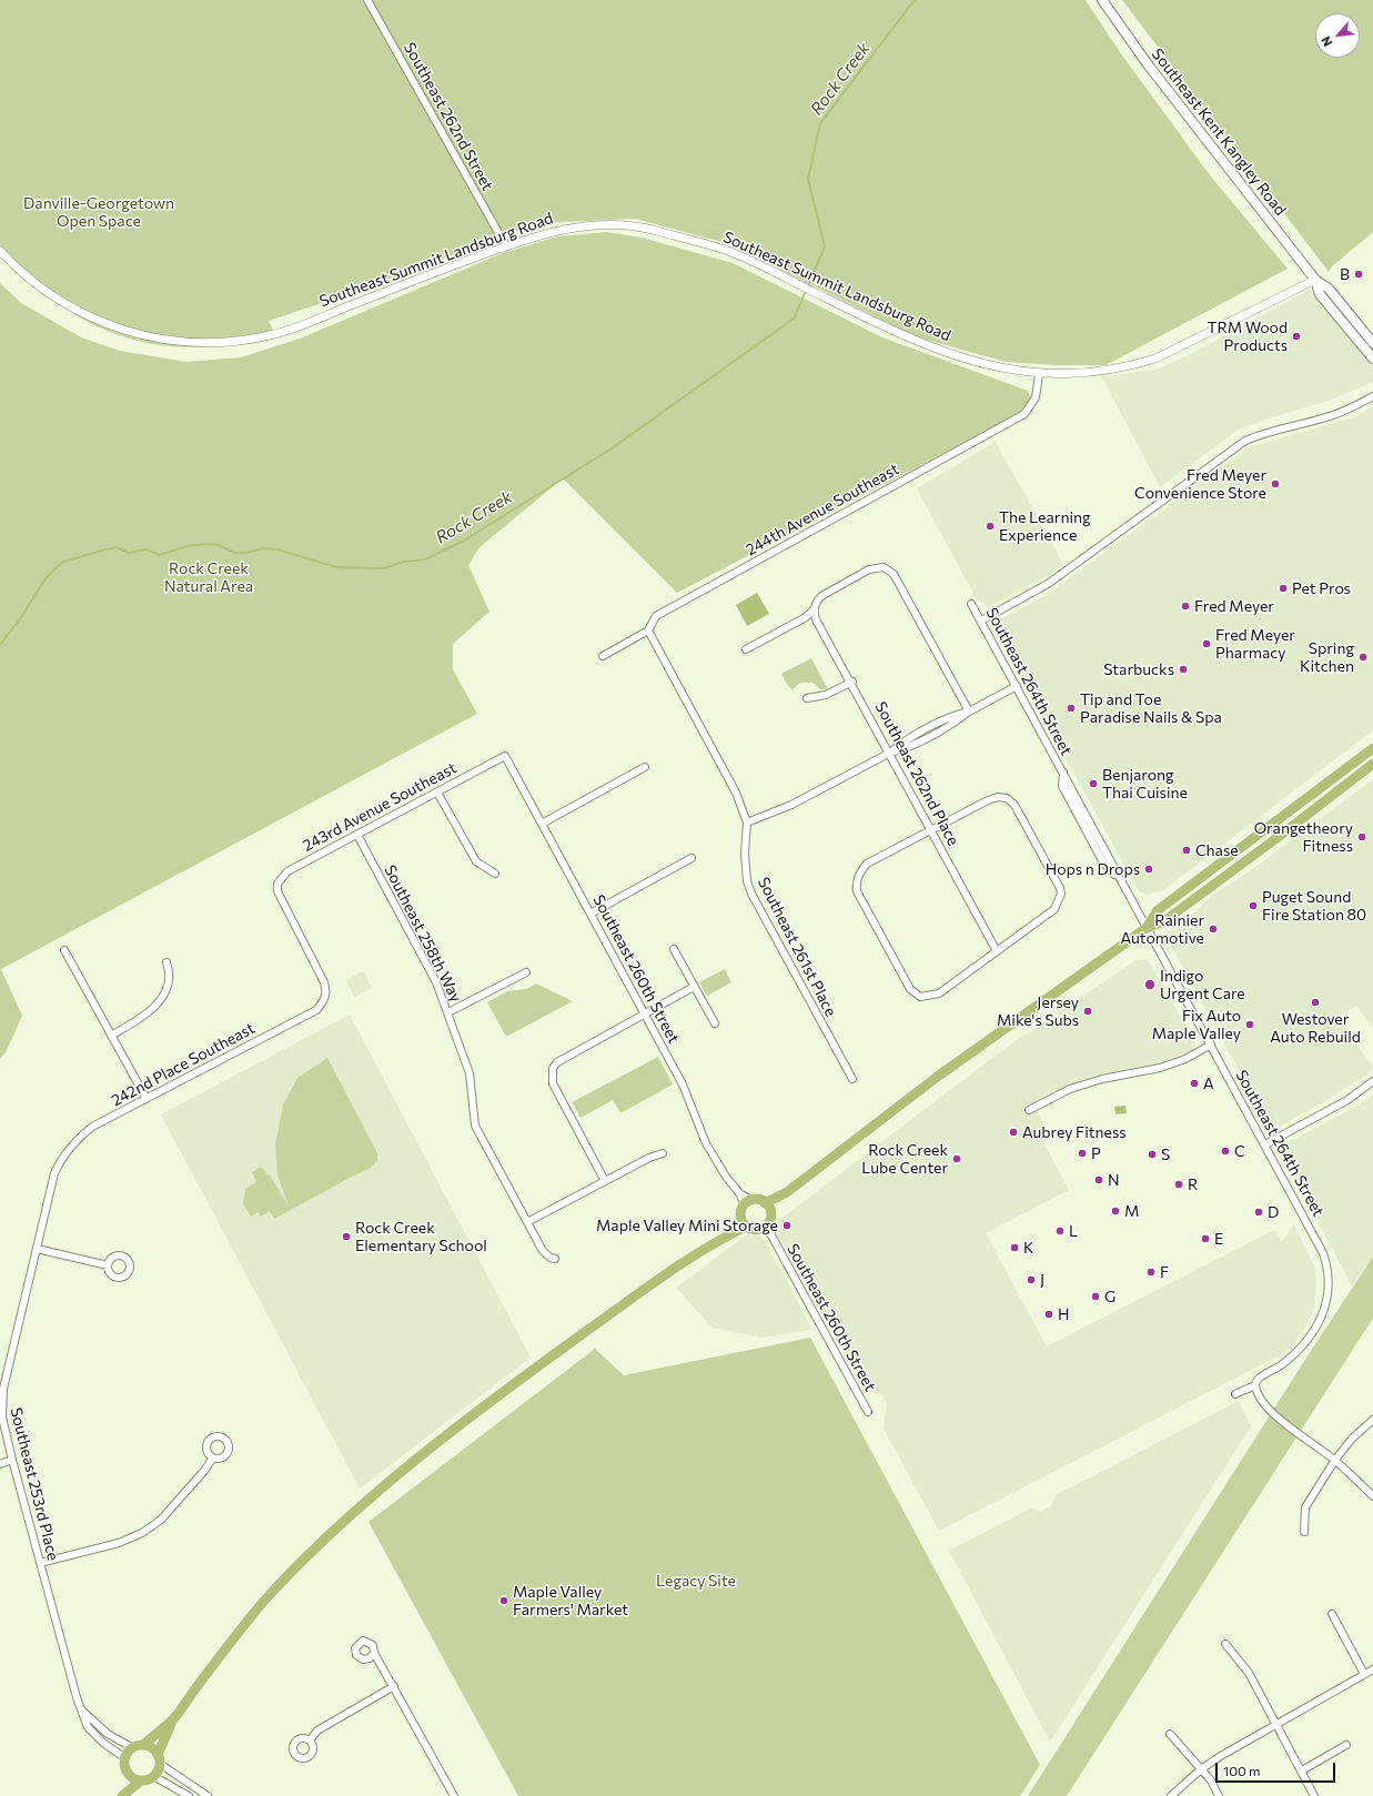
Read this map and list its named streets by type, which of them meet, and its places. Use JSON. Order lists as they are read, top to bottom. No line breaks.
{"streets":{"main road":["Southeast Kent Kangley Road"],"street":["Southeast 262nd Street","Southeast Summit Landsburg Road","244th Avenue Southeast","Southeast 264th Street","Southeast 262nd Place","243rd Avenue Southeast","Southeast 258th Way","Southeast 261st Place","Southeast 260th Street","242nd Place Southeast","Southeast 253rd Place"]},"crossings":[["Southeast 262nd Street","Southeast Summit Landsburg Road"],["Southeast Kent Kangley Road","Southeast Summit Landsburg Road"],["Southeast Summit Landsburg Road","244th Avenue Southeast"],["244th Avenue Southeast","Southeast 261st Place"],["243rd Avenue Southeast","Southeast 258th Way"],["243rd Avenue Southeast","Southeast 260th Street"],["243rd Avenue Southeast","242nd Place Southeast"],["242nd Place Southeast","Southeast 253rd Place"]],"water":["Rock Creek"],"parks":["Danville-Georgetown Open Space","Rock Creek Natural Area","Legacy Site"],"places":["B","TRM Wood Products","Fred Meyer Convenience Store","The Learning Experience","Pet Pros","Fred Meyer","Fred Meyer Pharmacy","Spring Kitchen","Starbucks","Tip and Toe Paradise Nails & Spa","Benjarong Thai Cuisine","Orangetheory Fitness","Chase","Hops n Drops","Puget Sound Fire Station 80","Rainier Automotive","Indigo Urgent Care","Westover Auto Rebuild","Jersey Mike's Subs","Fix Auto Maple Valley","A","Aubrey Fitness","C","P","S","Rock Creek Lube Center","N","R","M","D","Maple Valley Mini Storage","L","Rock Creek Elementary School","E","K","F","J","G","H","Maple Valley Farmers' Market"],"scale_bar":"100 m","north":"bottom left"}
